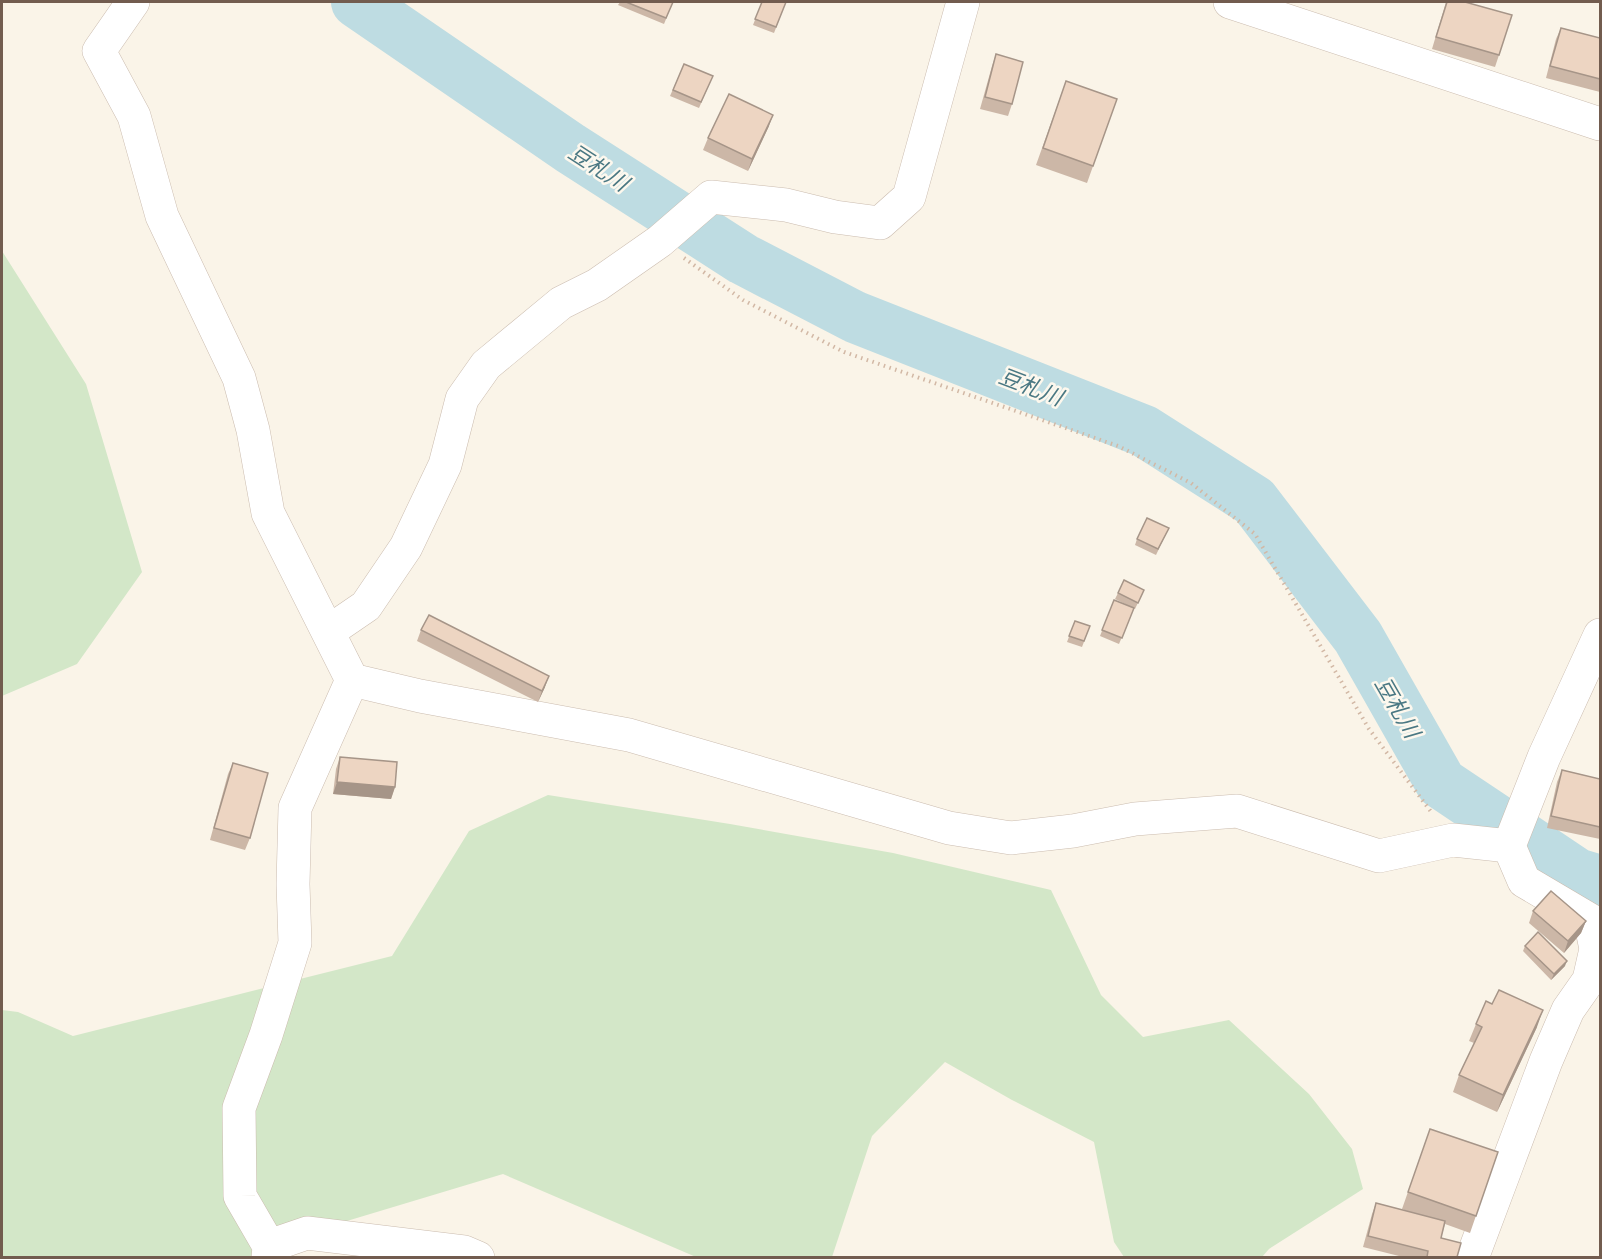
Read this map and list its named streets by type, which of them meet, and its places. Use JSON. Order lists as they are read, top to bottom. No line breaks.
{"water":["豆札川"]}
